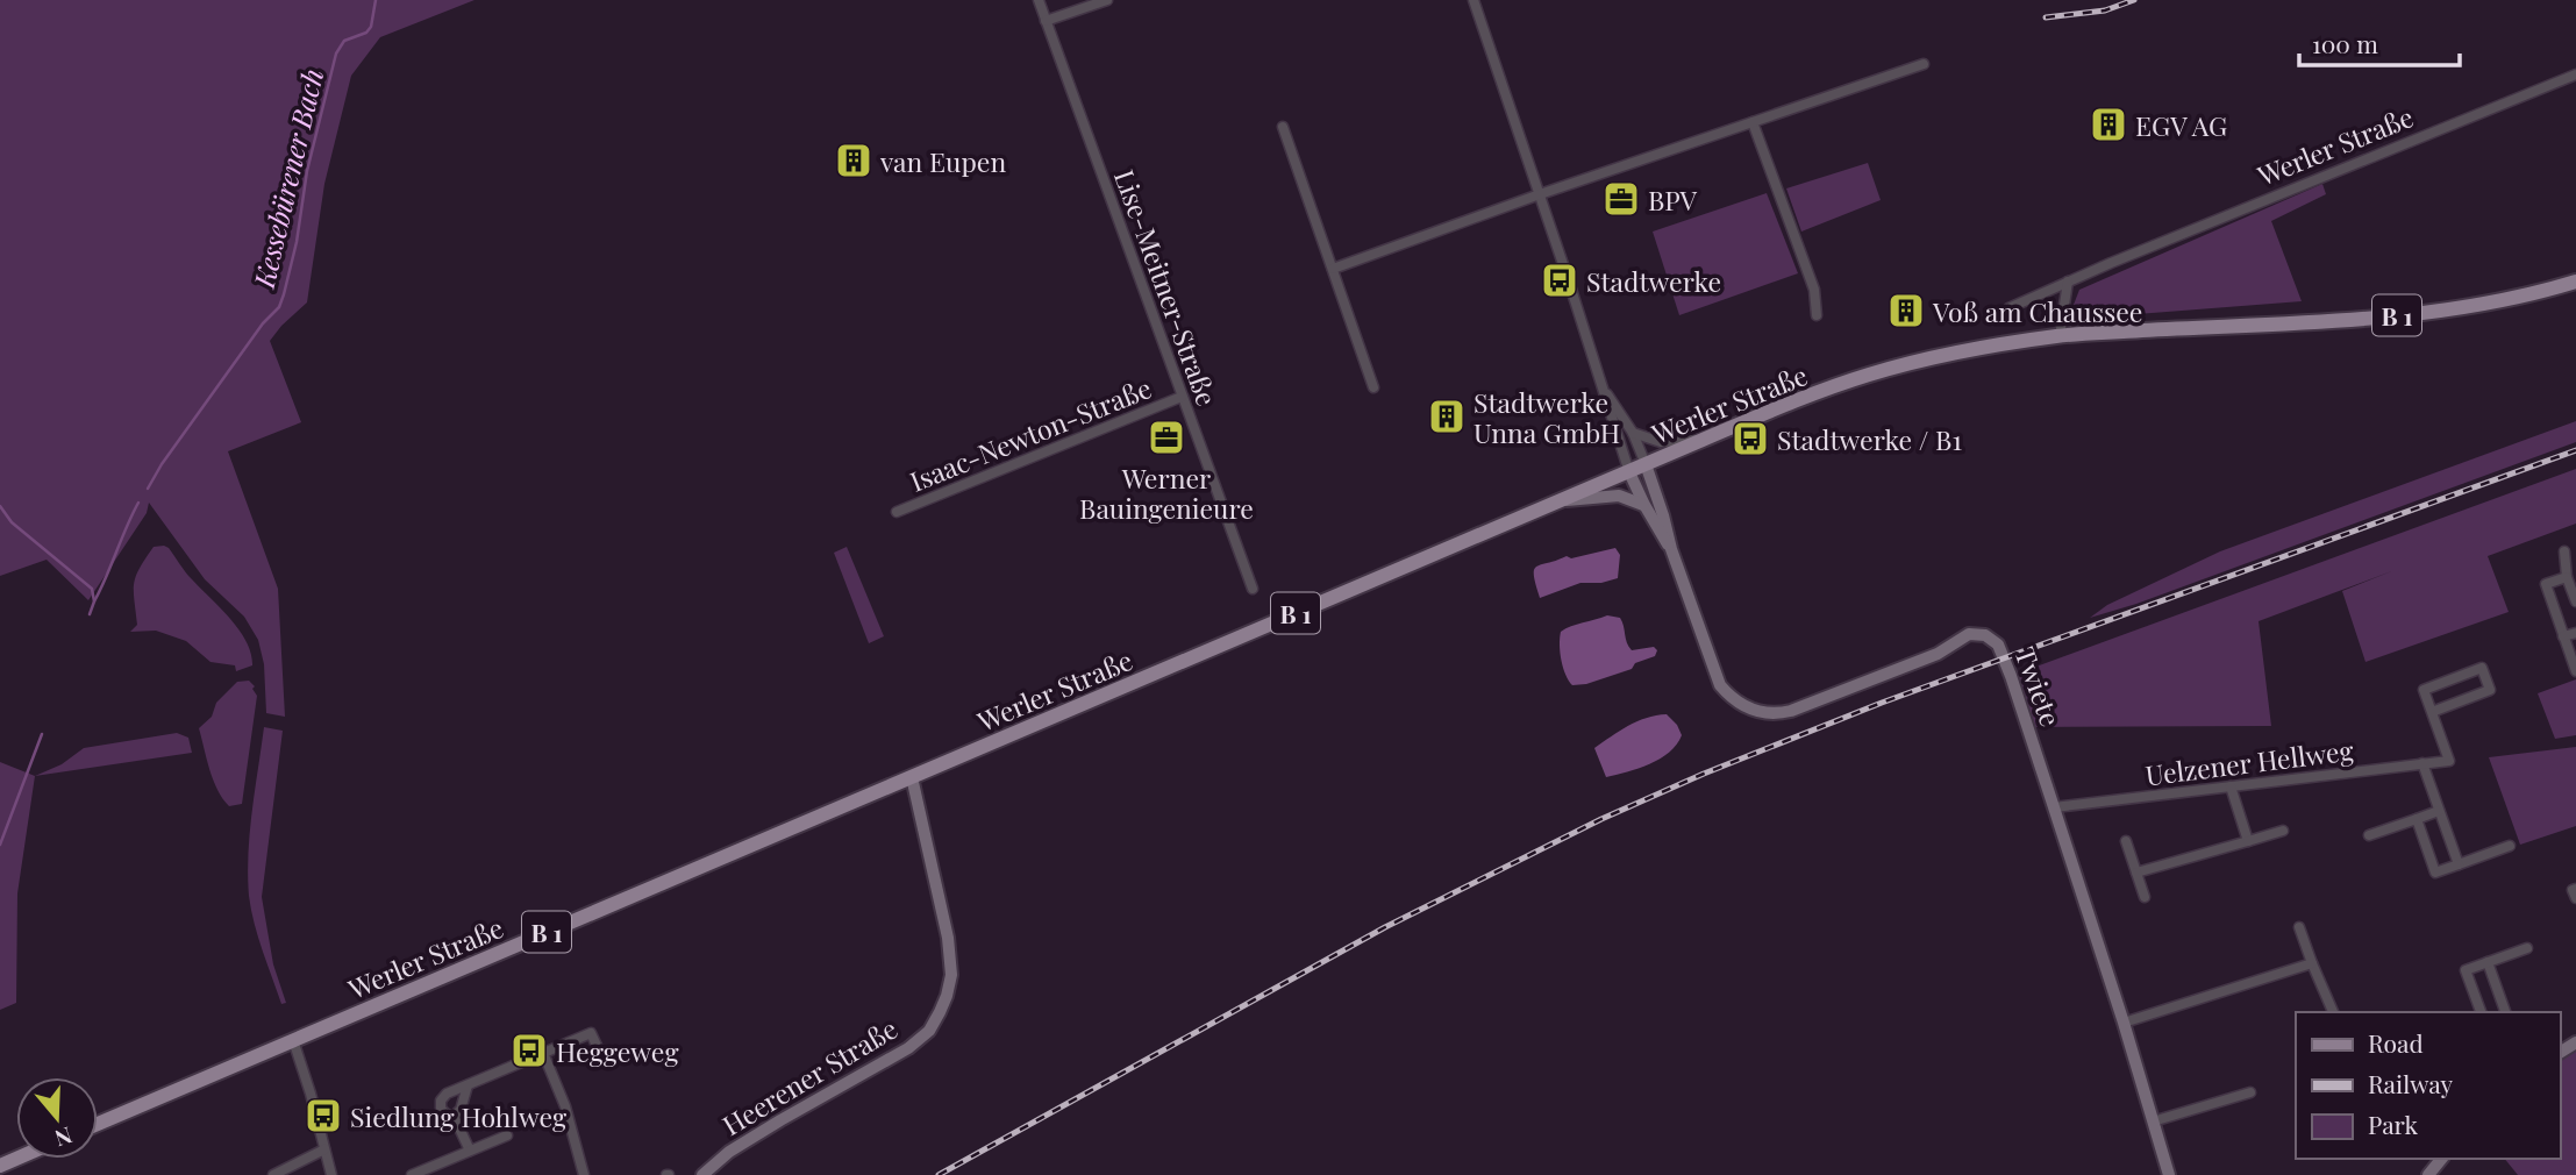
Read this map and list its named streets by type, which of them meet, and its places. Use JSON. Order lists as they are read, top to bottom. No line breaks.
{"streets":{"main road":["Werler Straße","B 1"],"street":["Lise-Meitner-Straße","Isaac-Newton-Straße","Twiete","Uelzener Hellweg","Heerener Straße"]},"crossings":[["Werler Straße","Twiete"],["Werler Straße","Heerener Straße"],["Lise-Meitner-Straße","Isaac-Newton-Straße"],["Twiete","Uelzener Hellweg"]],"water":["Kessebürener Bach"],"places":{"building":["EGV AG","van Eupen","Voß am Chaussee","Stadtwerke Unna GmbH"],"office":["BPV","Werner Bauingenieure"],"bus stop":["Stadtwerke","Stadtwerke / B1","Heggeweg","Siedlung Hohlweg"]},"legend":["Road","Railway","Park"],"scale_bar":"100 m","north":"bottom"}
